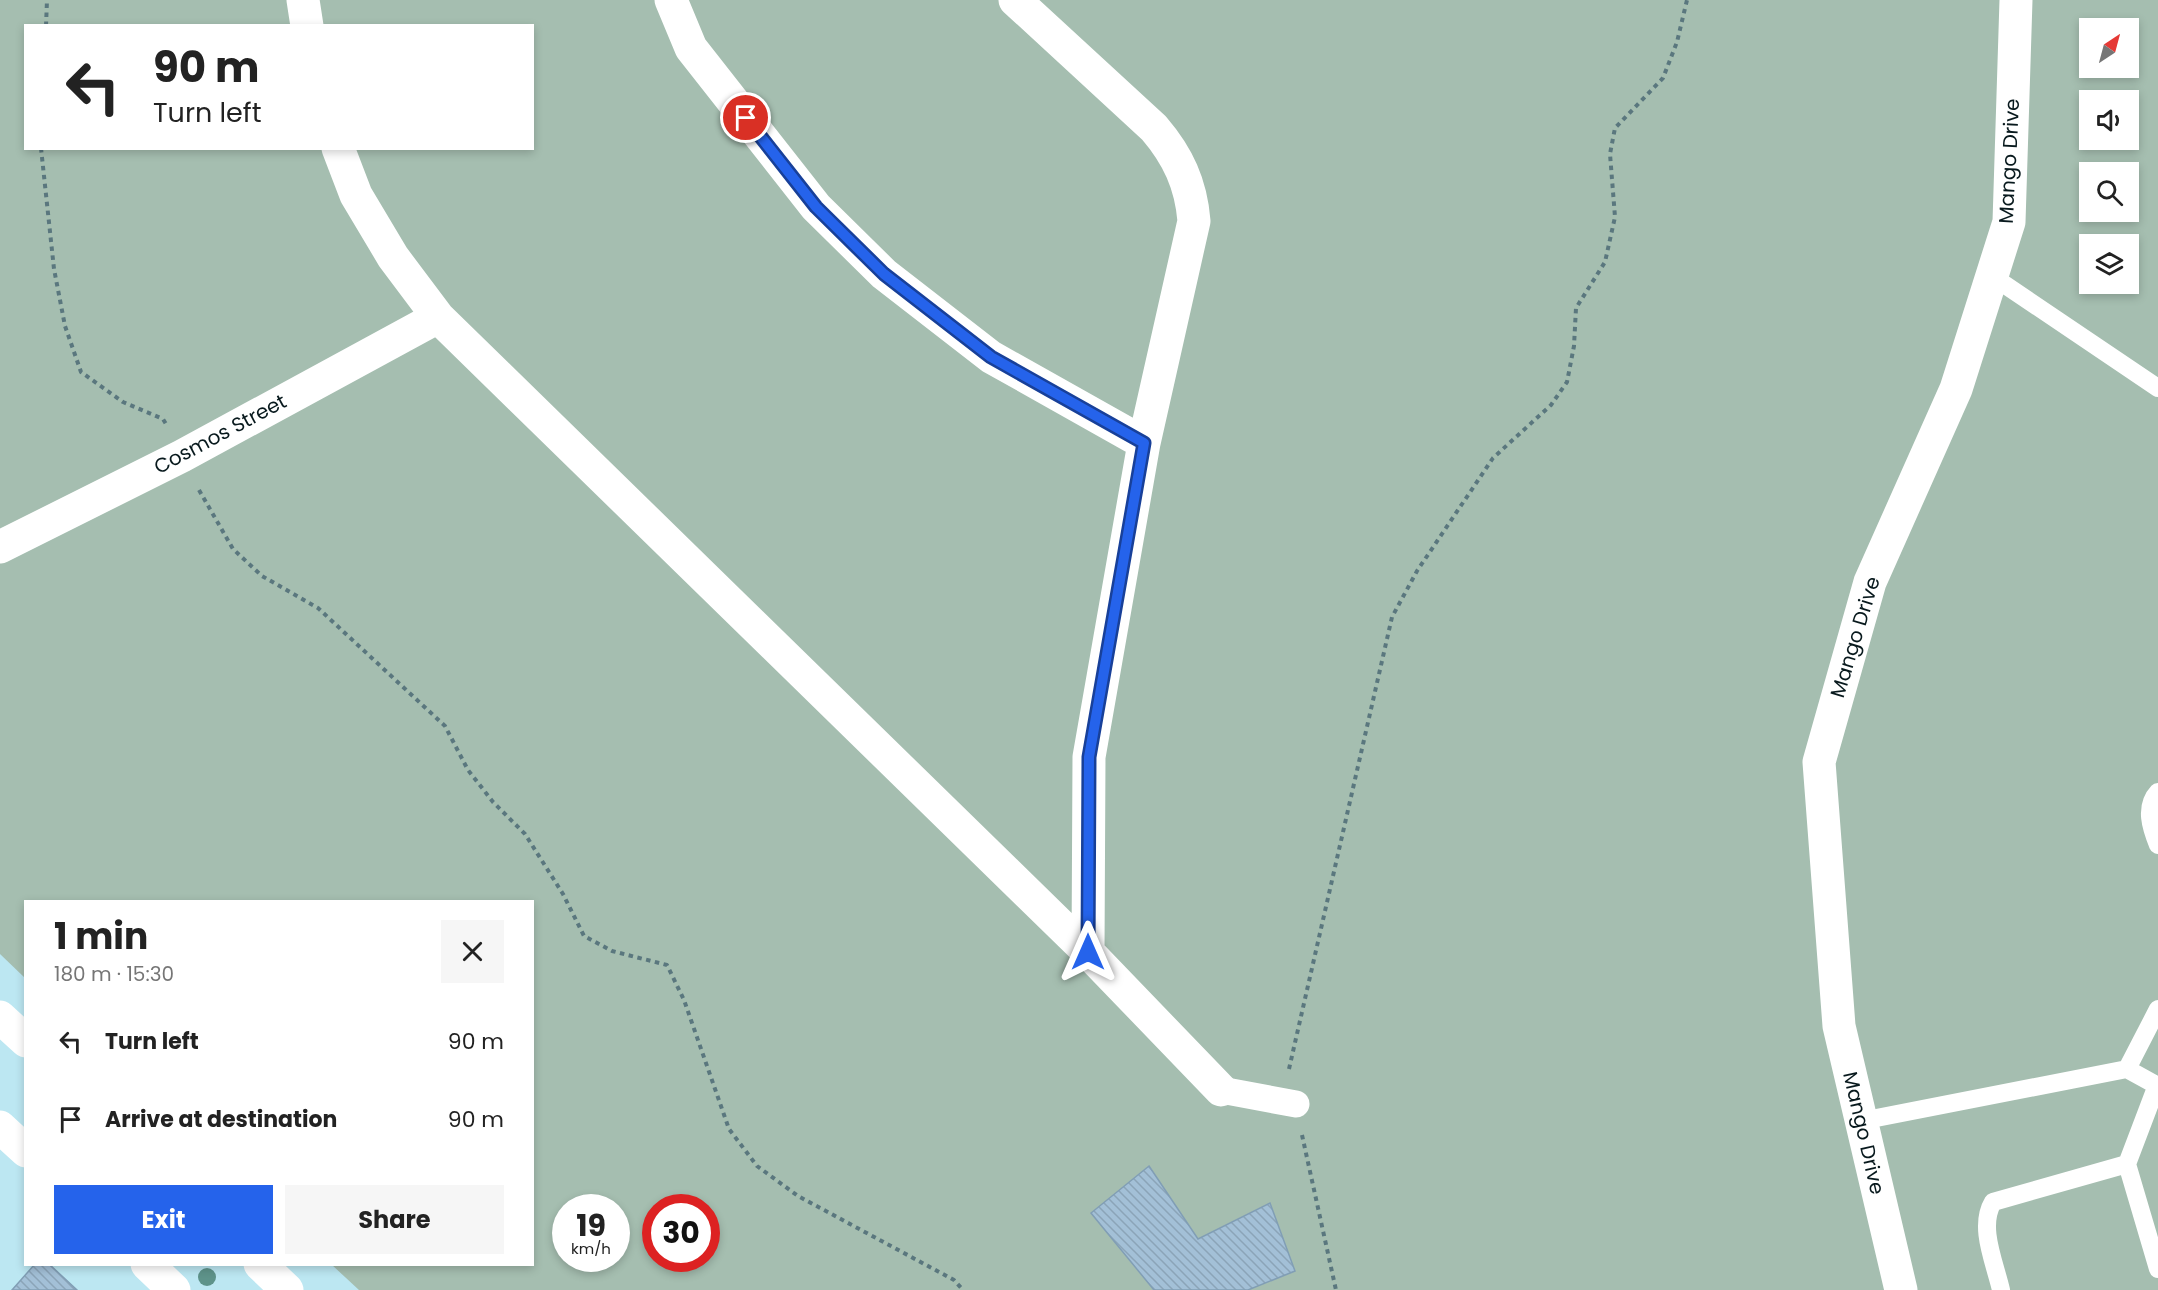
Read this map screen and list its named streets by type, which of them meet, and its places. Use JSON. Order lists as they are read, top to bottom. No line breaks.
{"streets":{"street":["Mango Drive","Cosmos Street"]},"north":"top right","page":{"turn":["90 m","Turn left"],"heading":["1 min","180 m · 15:30"],"list":[{"name":"Turn left","value":"90 m"},{"name":"Arrive at destination","value":"90 m"}],"buttons":["Exit","Share"],"speed":"19 km/h","limit":"30"}}
